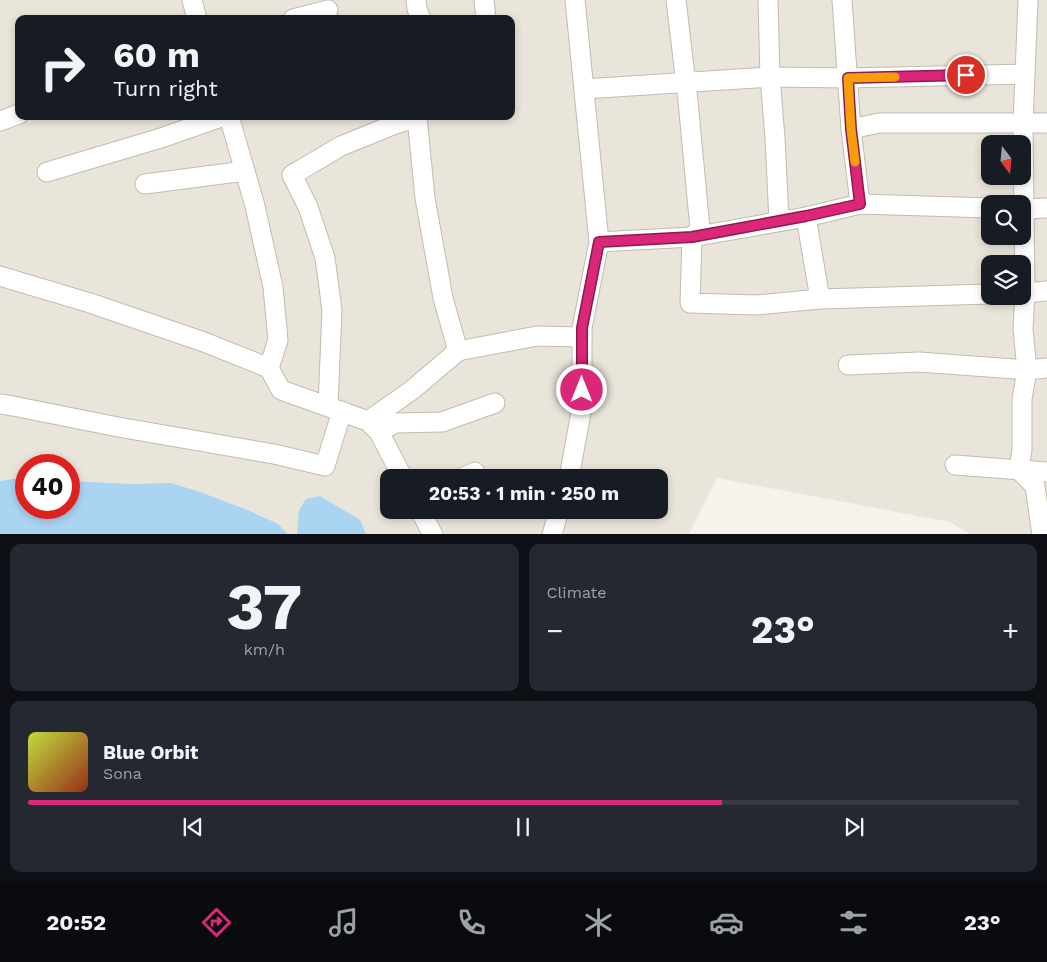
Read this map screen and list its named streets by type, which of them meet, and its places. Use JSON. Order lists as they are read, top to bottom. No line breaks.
{"north":"bottom","page":{"turn":["60 m","Turn right"],"limit":"40","trip":"20:53 · 1 min · 250 m","tile":[["37","km/h"],"Climate"],"heat":["−","23°","+"],"song":["Blue Orbit","Sona"],"tabs":["20:52","23°"]}}
